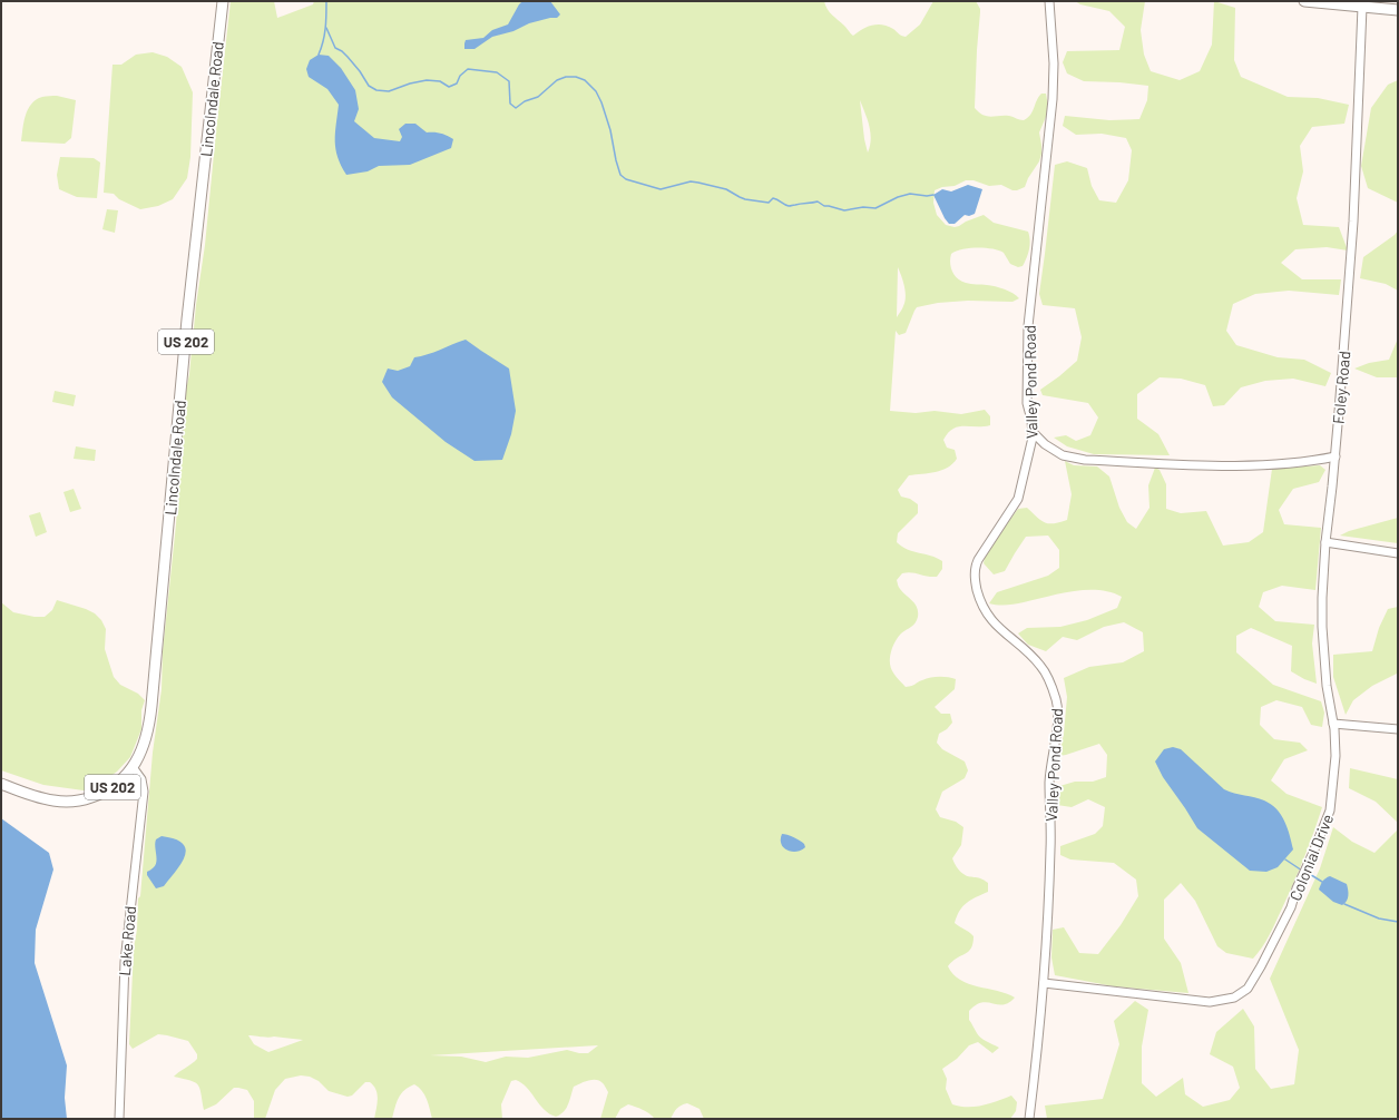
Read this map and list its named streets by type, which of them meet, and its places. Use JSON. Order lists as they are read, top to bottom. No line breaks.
{"streets":{"main road":["Lincolndale Road","US 202"],"street":["Valley Pond Road","Foley Road","Colonial Drive","Lake Road"]},"crossings":[["Lincolndale Road","Lake Road"],["Valley Pond Road","Colonial Drive"],["Foley Road","Colonial Drive"]]}
